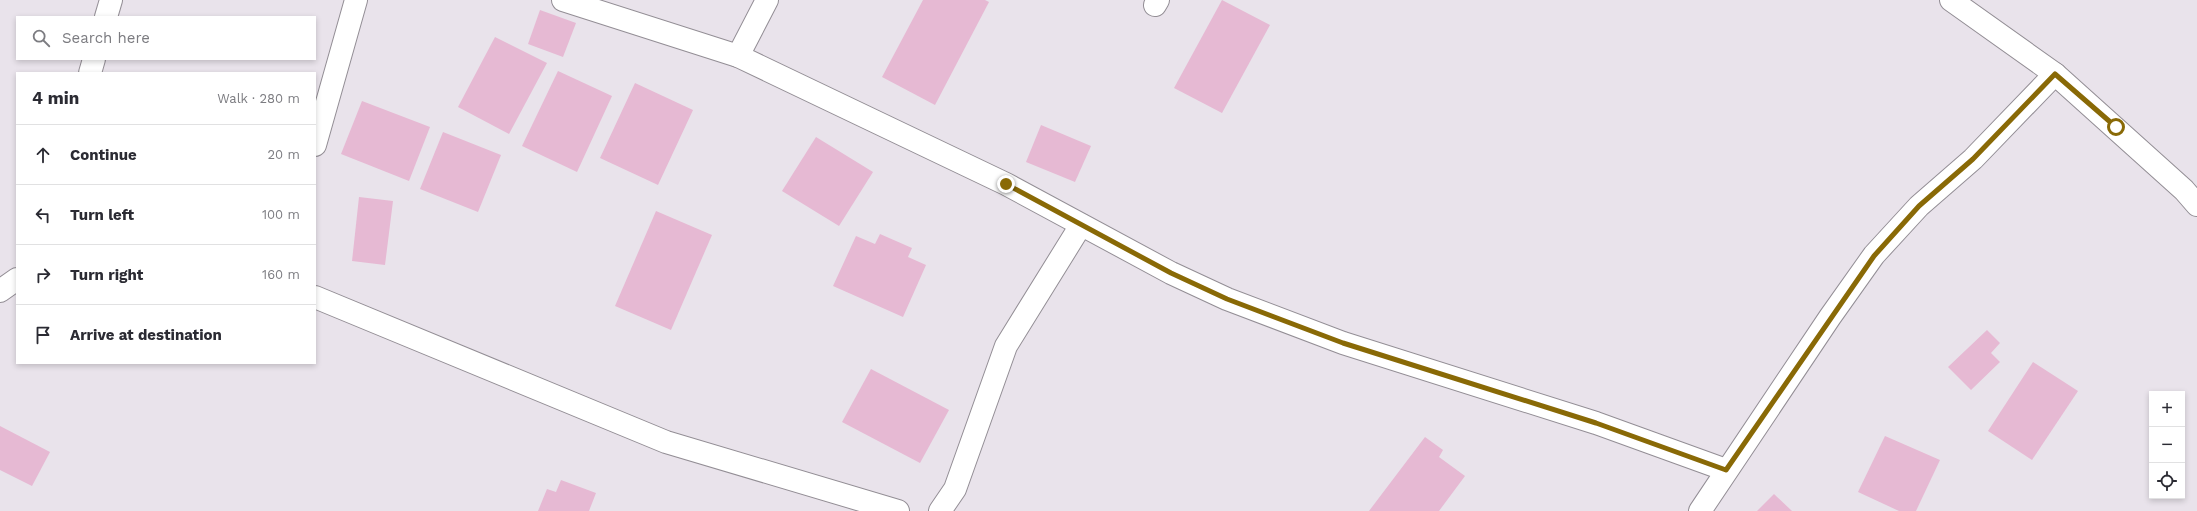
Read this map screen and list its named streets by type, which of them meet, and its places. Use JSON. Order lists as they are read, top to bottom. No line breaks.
{"page":{"search":"Search here","heading":["4 min","Walk · 280 m"],"list":[["Continue","20 m"],["Turn left","100 m"],["Turn right","160 m"],"Arrive at destination"],"map_buttons":["+","−"]}}
